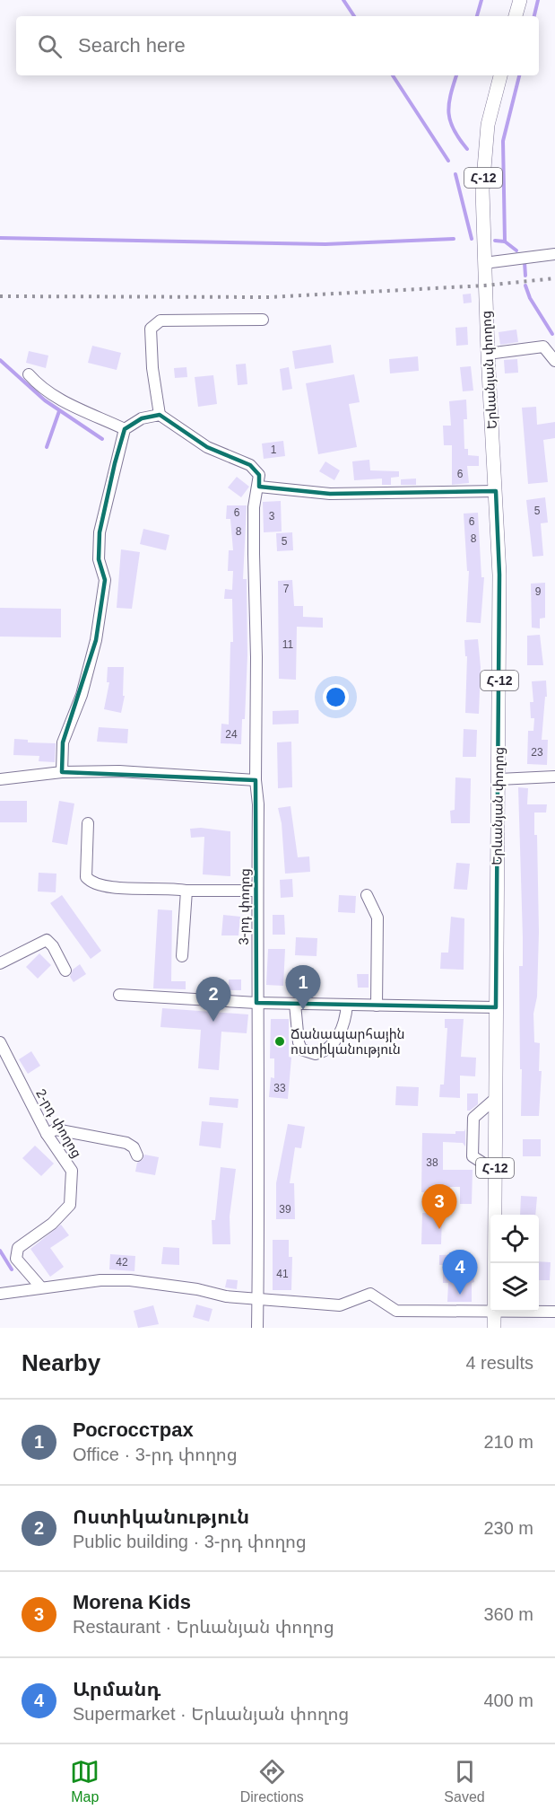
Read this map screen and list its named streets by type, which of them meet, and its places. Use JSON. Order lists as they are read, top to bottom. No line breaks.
{"streets":{"main road":["Հ-12","Երևանյան փողոց"],"street":["3-րդ փողոց","2-րդ փողոց"]},"crossings":[["Հ-12","Երևանյան փողոց"]],"places":["Ճանապարհային ոստիկանություն"],"house_numbers":["1","6","5","6","3","6","8","8","5","7","9","11","24","23","33","38","39","42","41"],"page":{"search":"Search here","pins":["1","2","3","4"],"heading":["Nearby","4 results"],"list":[{"mark":"1","name":"Росгосстрах","note":"Office · 3-րդ փողոց","value":"210 m"},{"mark":"2","name":"Ոստիկանություն","note":"Public building · 3-րդ փողոց","value":"230 m"},{"mark":"3","name":"Morena Kids","note":"Restaurant · Երևանյան փողոց","value":"360 m"},{"mark":"4","name":"Արմանդ","note":"Supermarket · Երևանյան փողոց","value":"400 m"}],"nav":["Map","Directions","Saved"]}}
